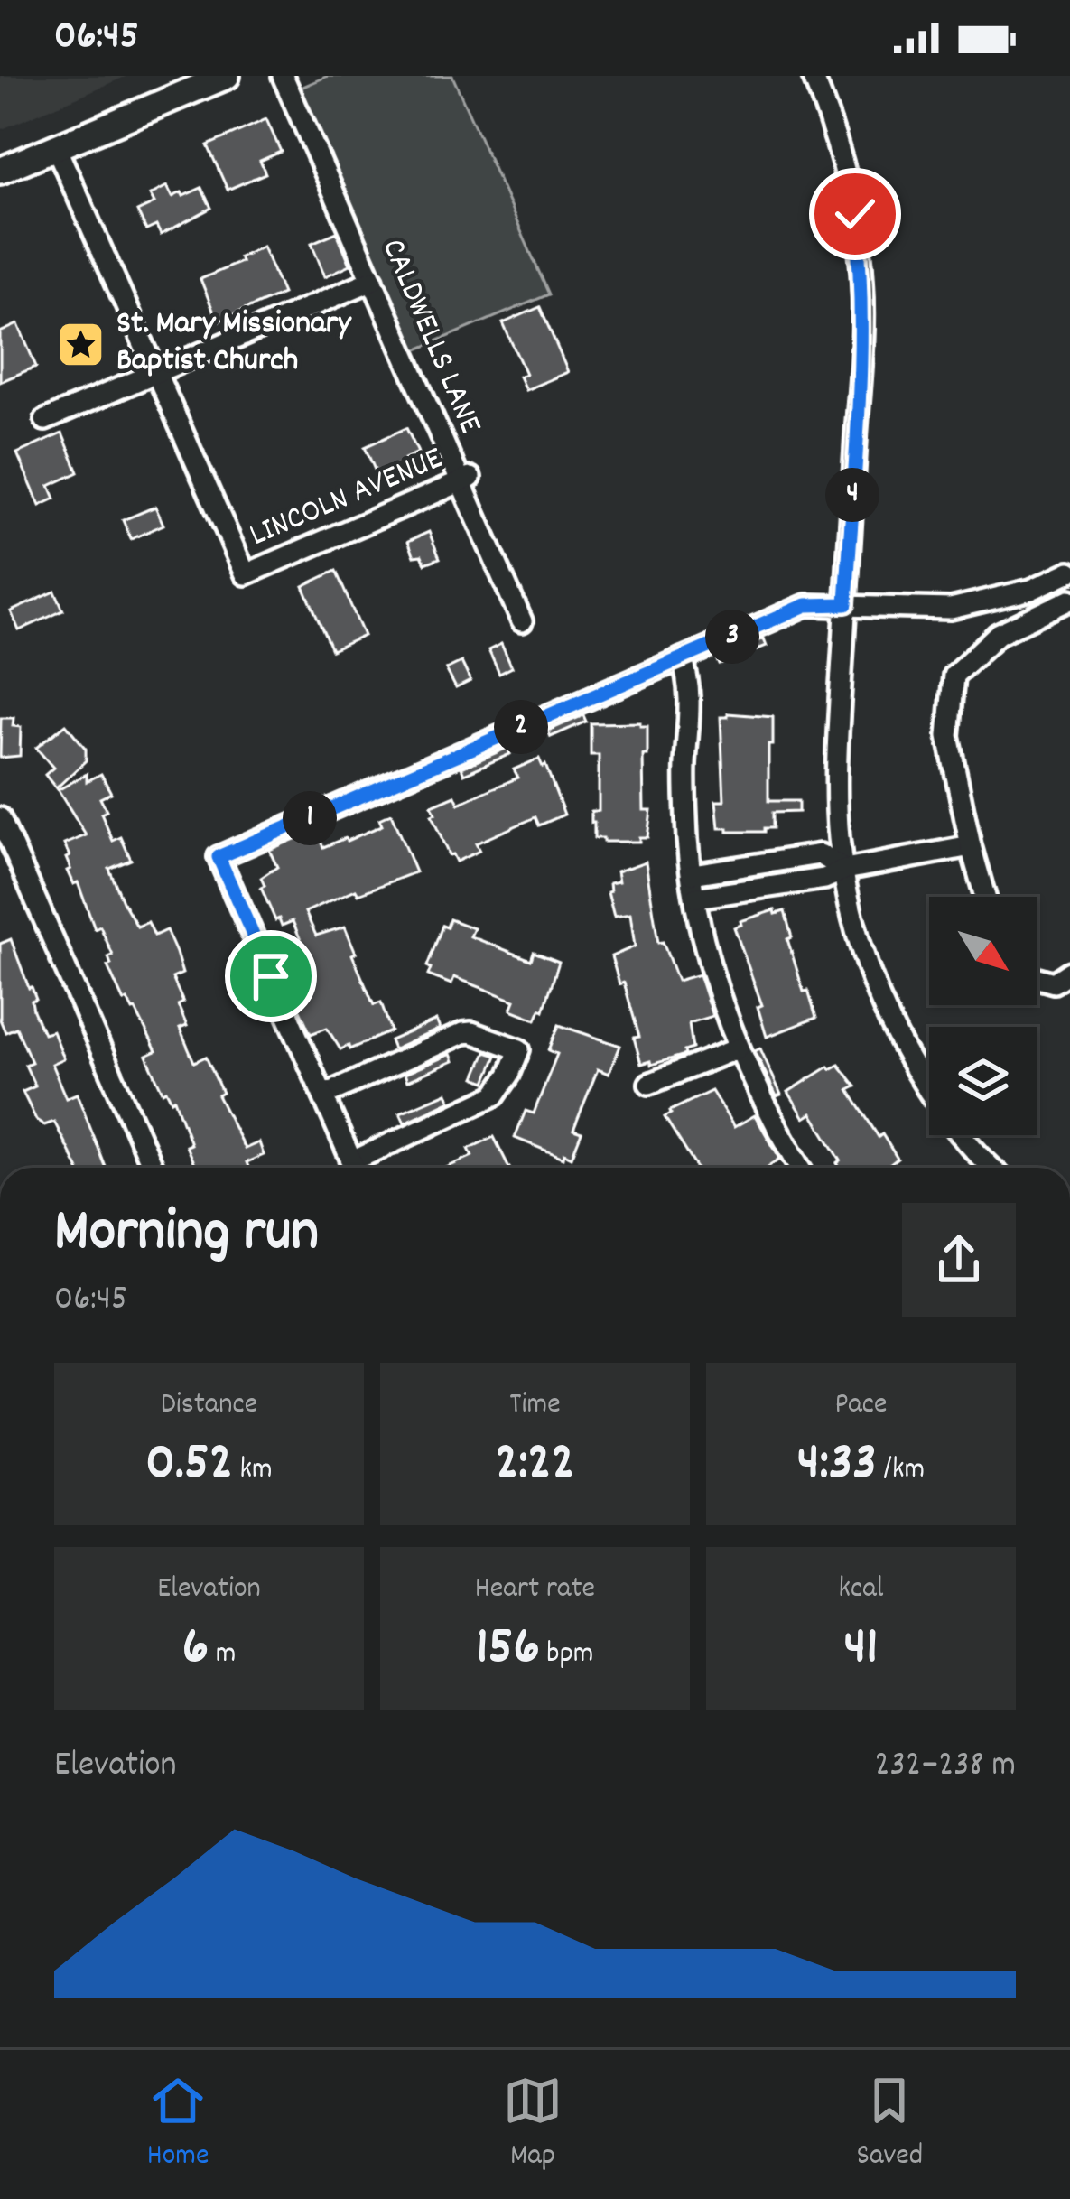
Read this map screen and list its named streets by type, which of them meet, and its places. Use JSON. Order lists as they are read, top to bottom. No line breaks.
{"streets":{"street":["CALDWELLS LANE","LINCOLN AVENUE"]},"crossings":[["CALDWELLS LANE","LINCOLN AVENUE"]],"places":{"place":["St. Mary Missionary Baptist Church"]},"north":"bottom right","page":{"status":"06:45","pins":["4","3","2","1"],"heading":["Morning run","06:45"],"stats":[["Distance","0.52 km"],["Time","2:22"],["Pace","4:33 /km"],["Elevation","6 m"],["Heart rate","156 bpm"],["kcal","41"]],"chart":["Elevation","232–238 m"],"tabs":["Home","Map","Saved"]}}
